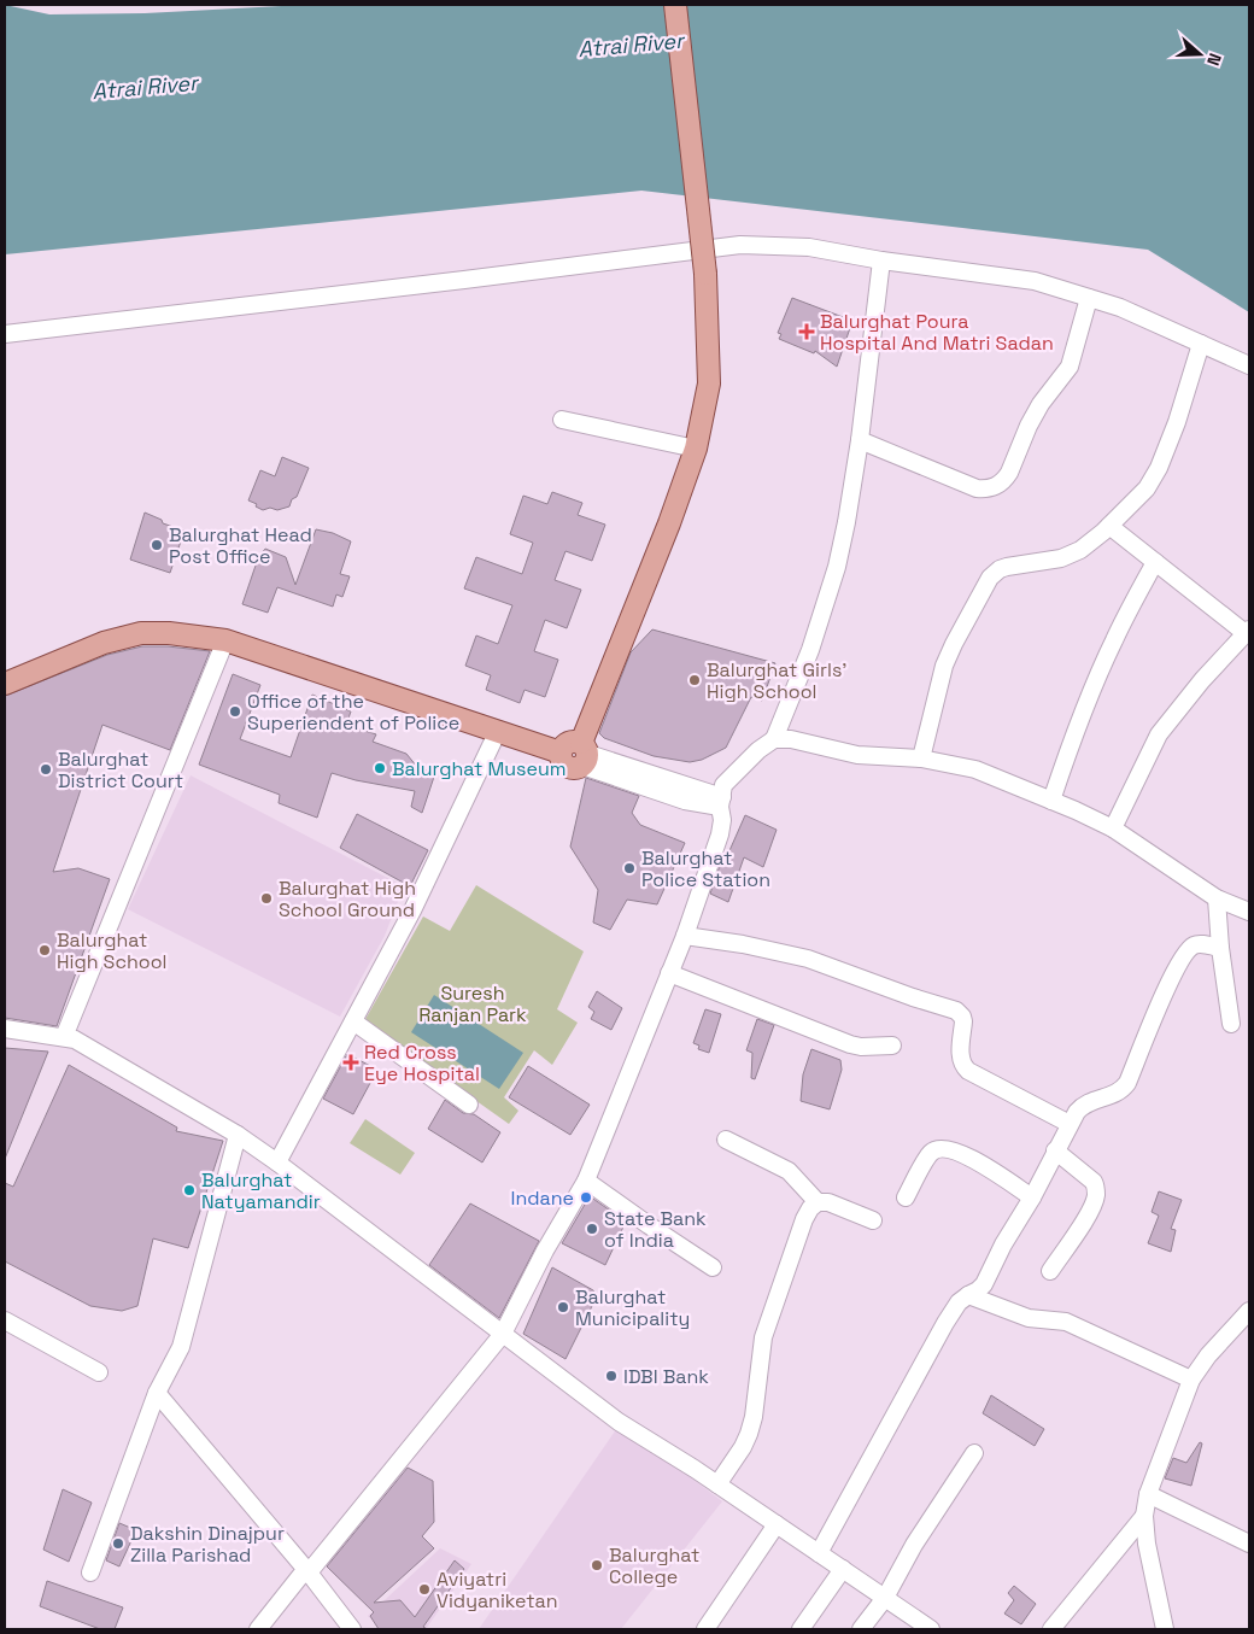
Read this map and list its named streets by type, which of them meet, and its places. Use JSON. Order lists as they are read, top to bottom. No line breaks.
{"water":["Atrai River"],"parks":["Suresh Ranjan Park"],"places":{"health":["Balurghat Poura Hospital And Matri Sadan","Red Cross Eye Hospital"],"other":["Balurghat Head Post Office","Balurghat Girls' High School","Office of the Superiendent of Police","Balurghat Museum","Balurghat District Court","Balurghat Police Station","Balurghat High School Ground","Balurghat High School","Balurghat Natyamandir","Indane","State Bank of India","Balurghat Municipality","IDBI Bank","Dakshin Dinajpur Zilla Parishad","Balurghat College","Aviyatri Vidyaniketan"]},"north":"right"}
